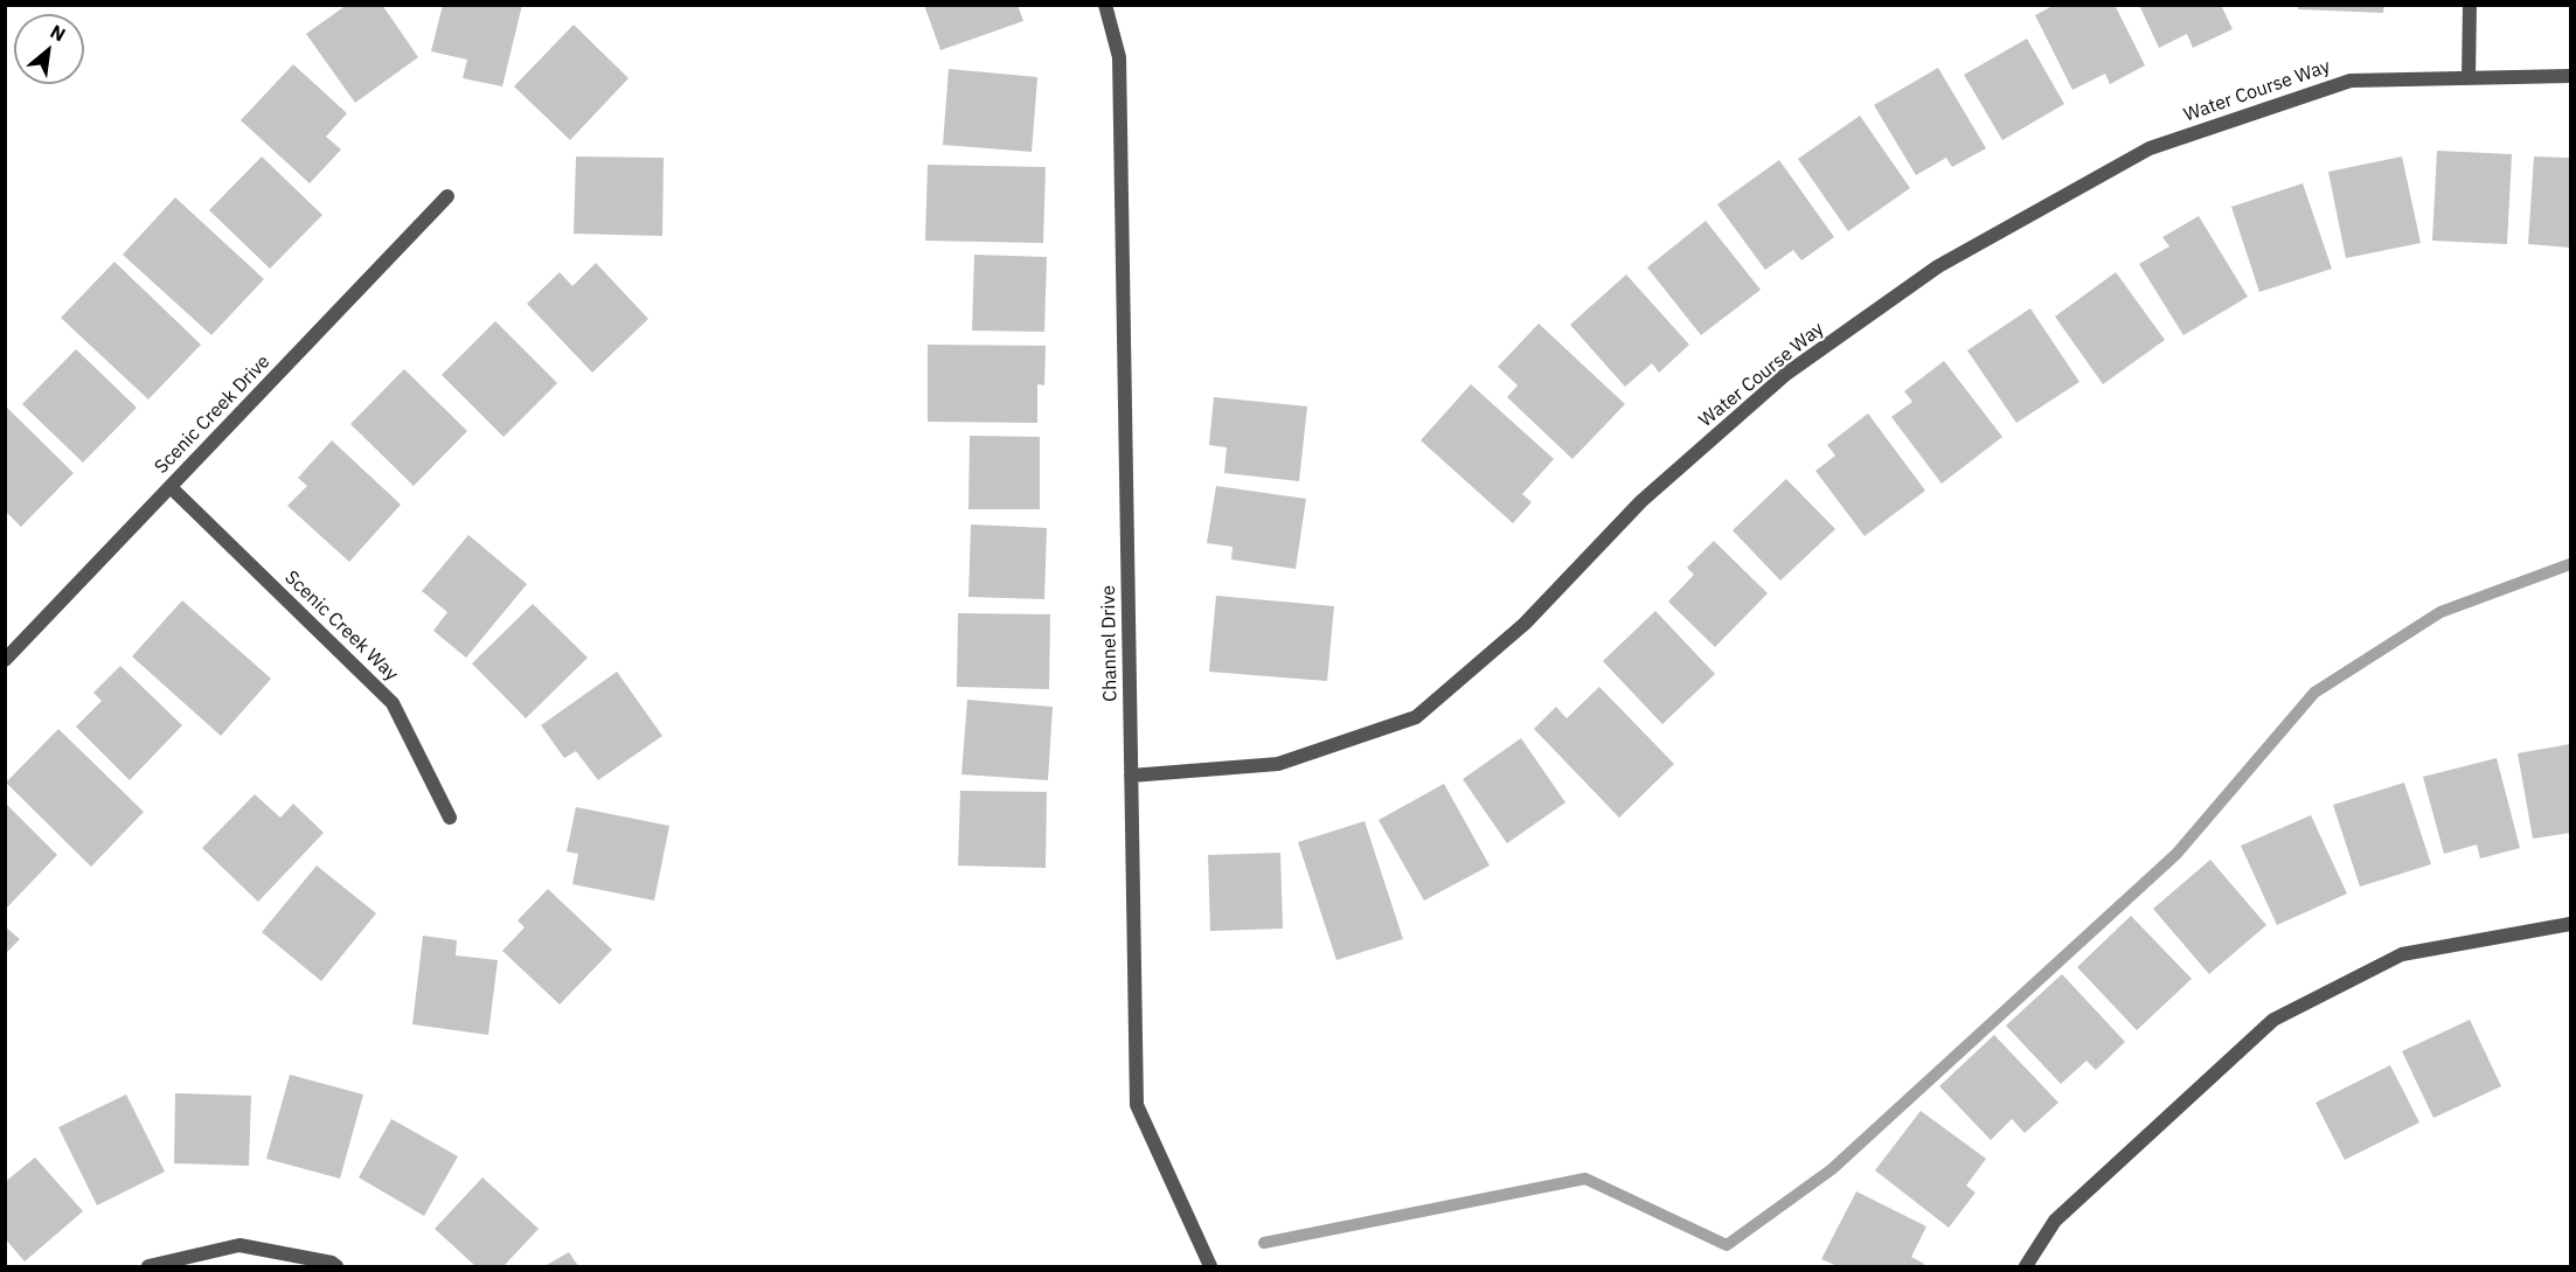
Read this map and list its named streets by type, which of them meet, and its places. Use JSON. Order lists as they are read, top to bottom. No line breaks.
{"streets":{"street":["Water Course Way","Scenic Creek Drive","Scenic Creek Way","Channel Drive"]},"crossings":[["Water Course Way","Channel Drive"],["Scenic Creek Drive","Scenic Creek Way"]],"north":"top right"}
